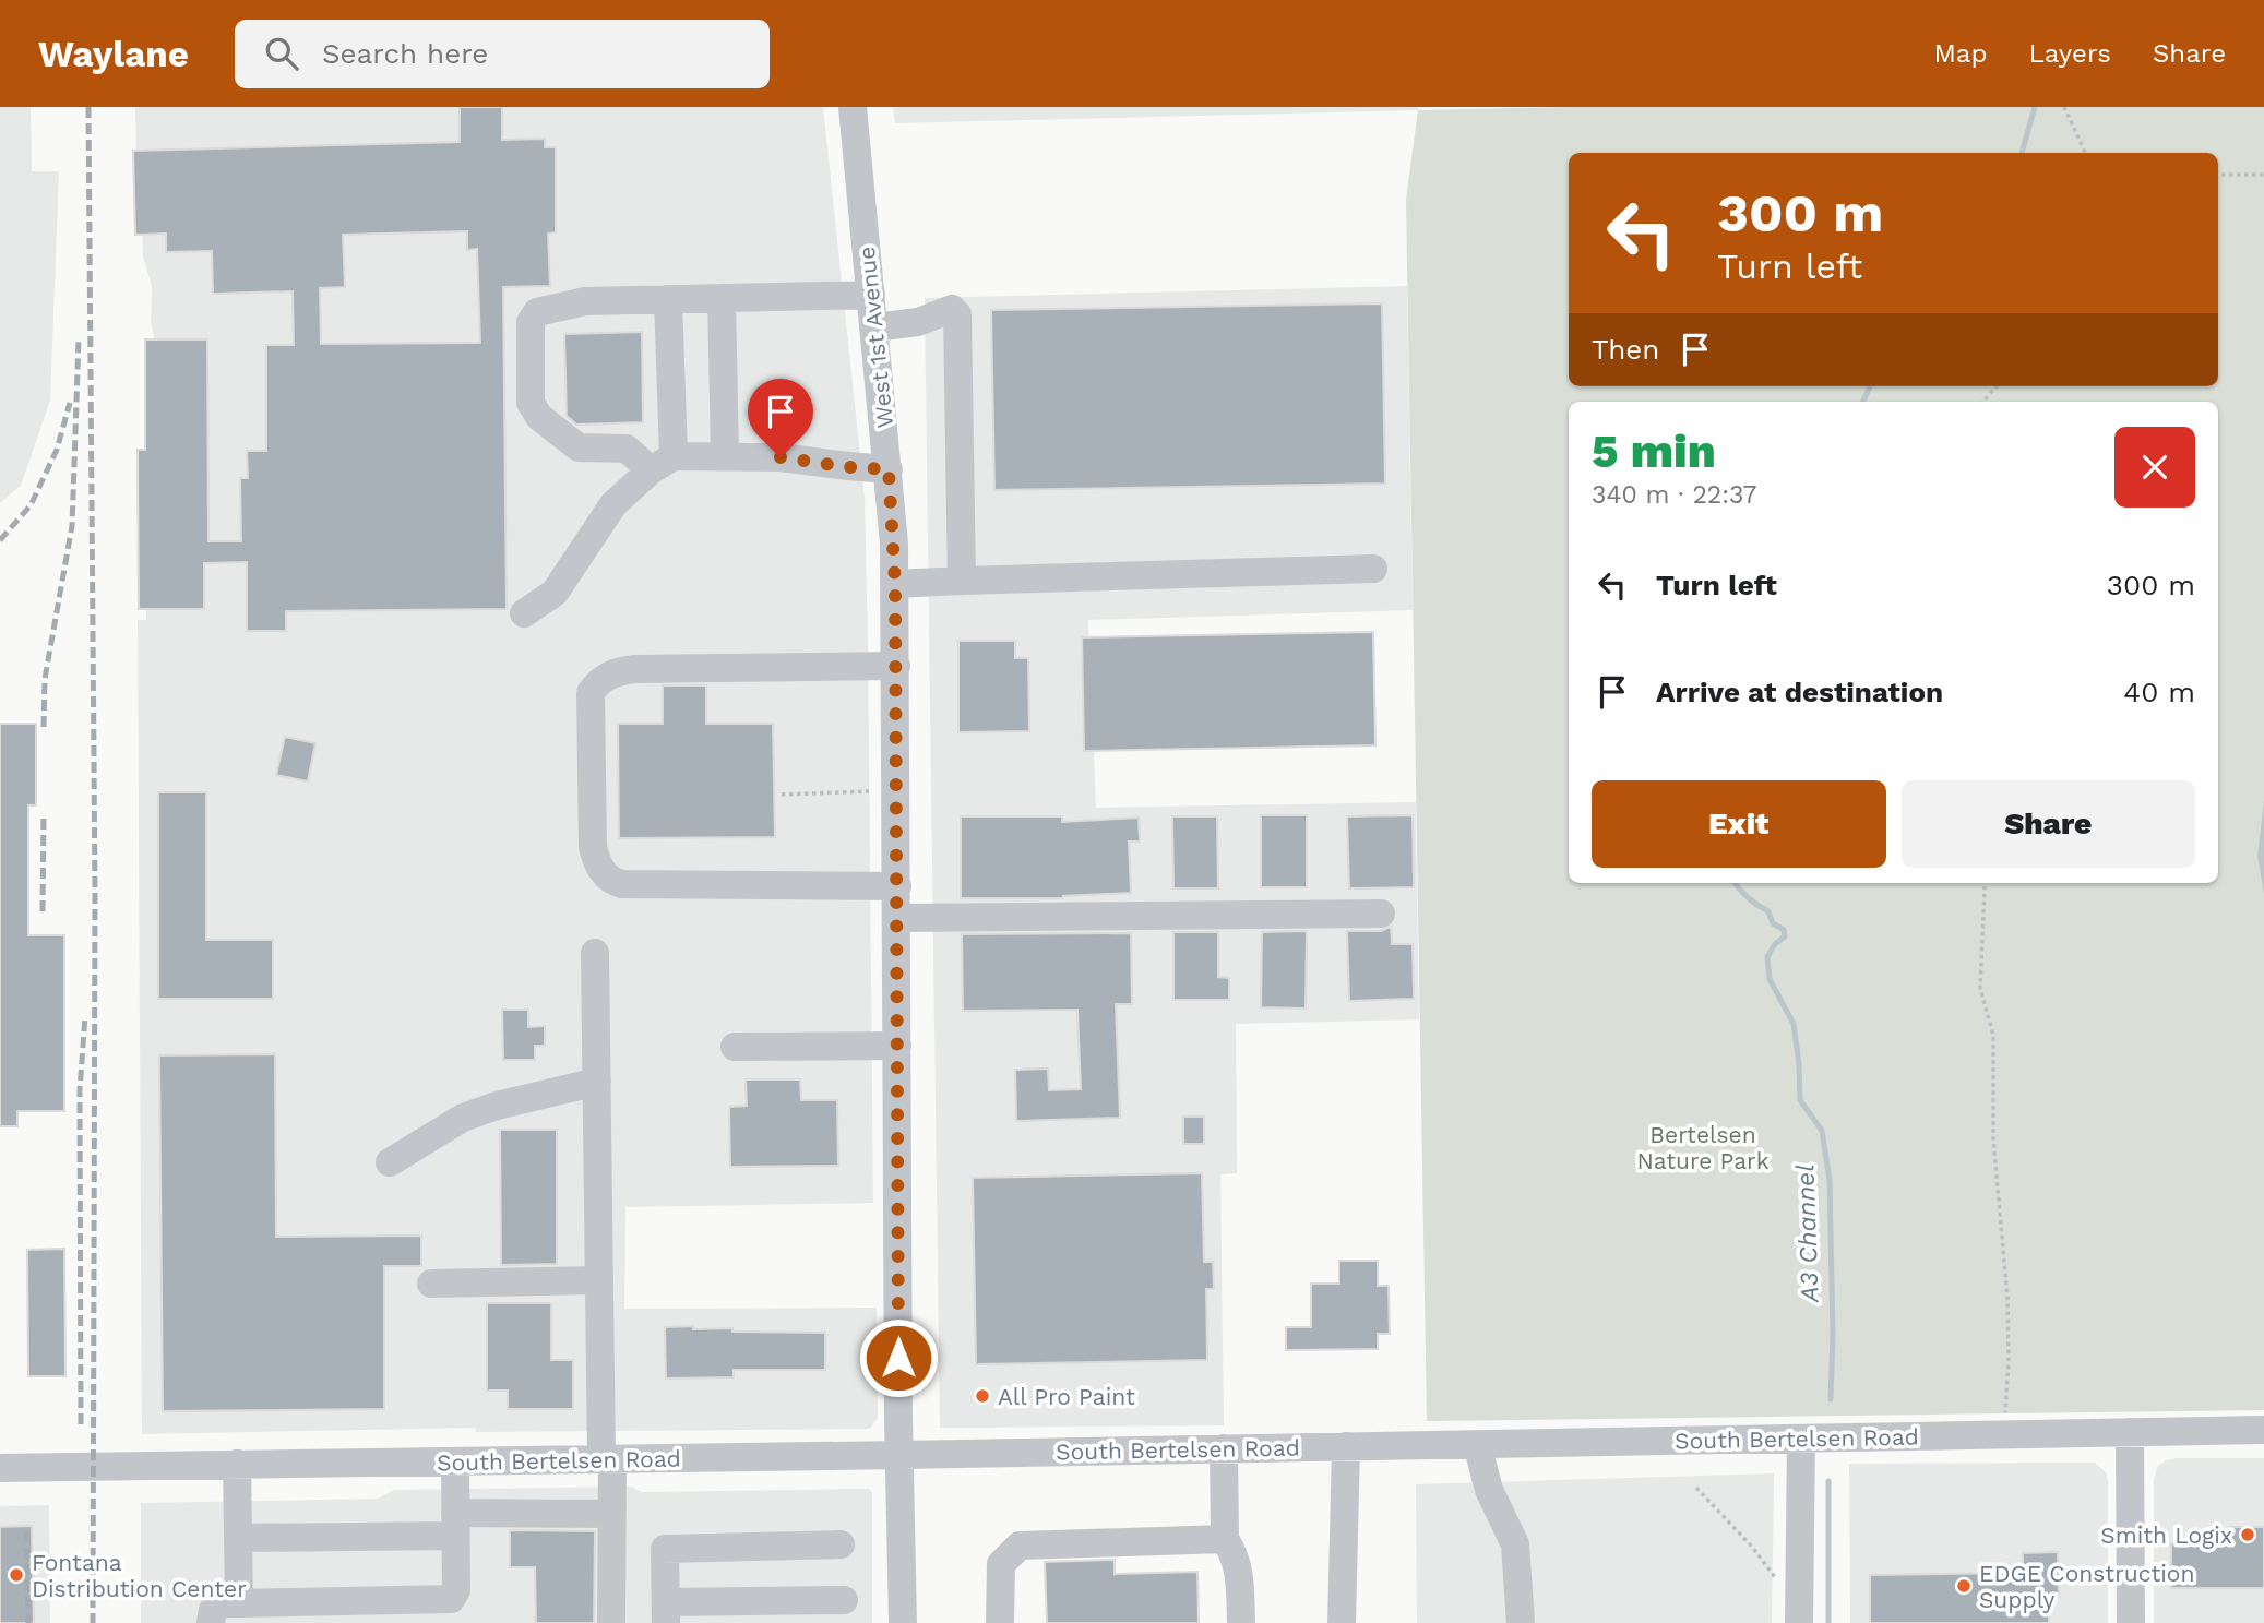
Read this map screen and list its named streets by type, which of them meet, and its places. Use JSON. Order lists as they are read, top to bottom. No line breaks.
{"streets":{"street":["West 1st Avenue","South Bertelsen Road"]},"crossings":[["West 1st Avenue","South Bertelsen Road"]],"water":["A3 Channel"],"parks":["Bertelsen Nature Park"],"places":["All Pro Paint","Smith Logix","Fontana Distribution Center","EDGE Construction Supply"],"page":{"header":"Waylane","search":"Search here","nav":["Map","Layers","Share"],"turn":["300 m","Turn left"],"then":"Then","heading":["5 min","340 m · 22:37"],"list":[{"name":"Turn left","value":"300 m"},{"name":"Arrive at destination","value":"40 m"}],"buttons":["Exit","Share"]}}
